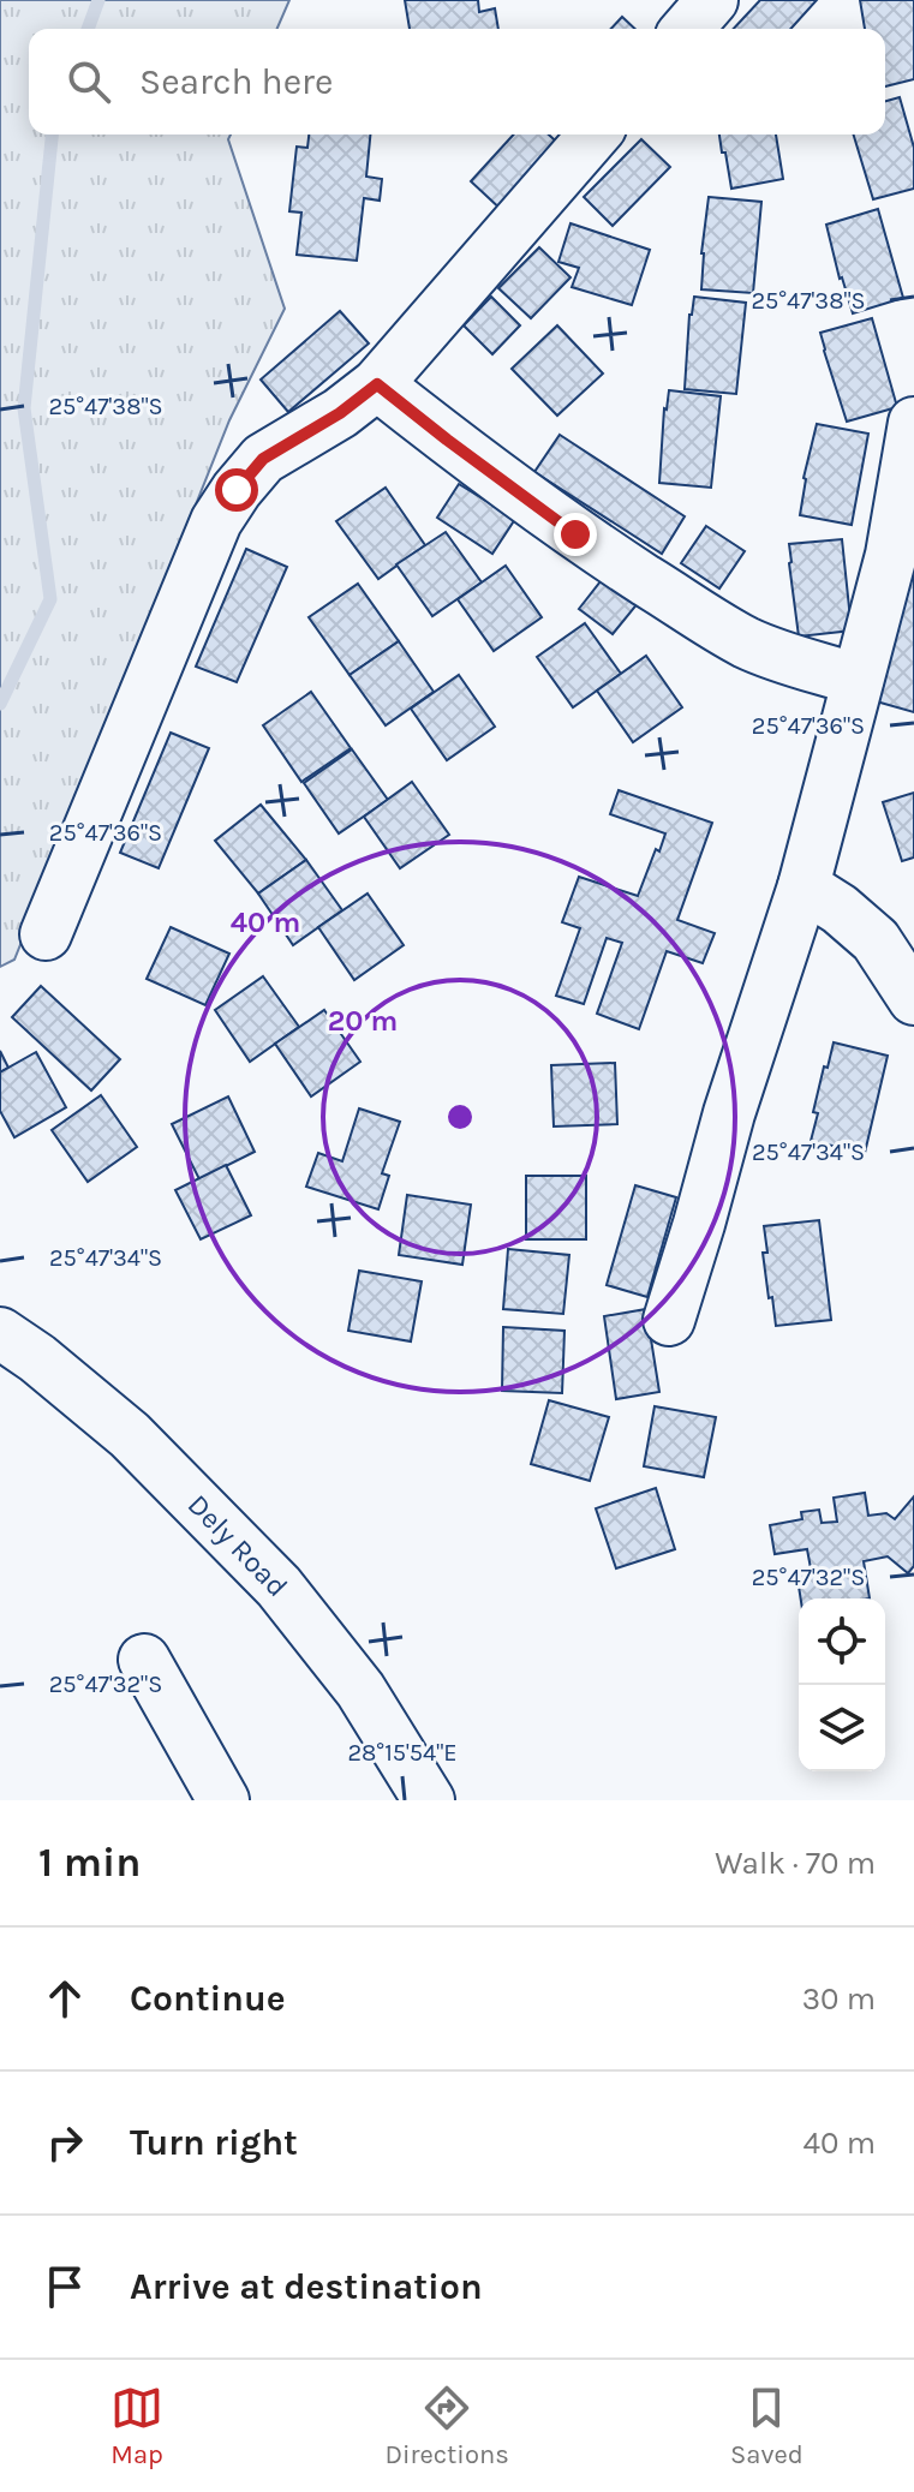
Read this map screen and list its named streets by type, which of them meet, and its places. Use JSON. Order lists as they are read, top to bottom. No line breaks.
{"streets":{"street":["Dely Road"]},"page":{"search":"Search here","heading":["1 min","Walk · 70 m"],"list":[["Continue","30 m"],["Turn right","40 m"],"Arrive at destination"],"nav":["Map","Directions","Saved"]},"coordinates":["25°47'38\"S","25°47'36\"S","25°47'34\"S","25°47'32\"S","28°15'54\"E"],"rings":["40 m","20 m"]}
